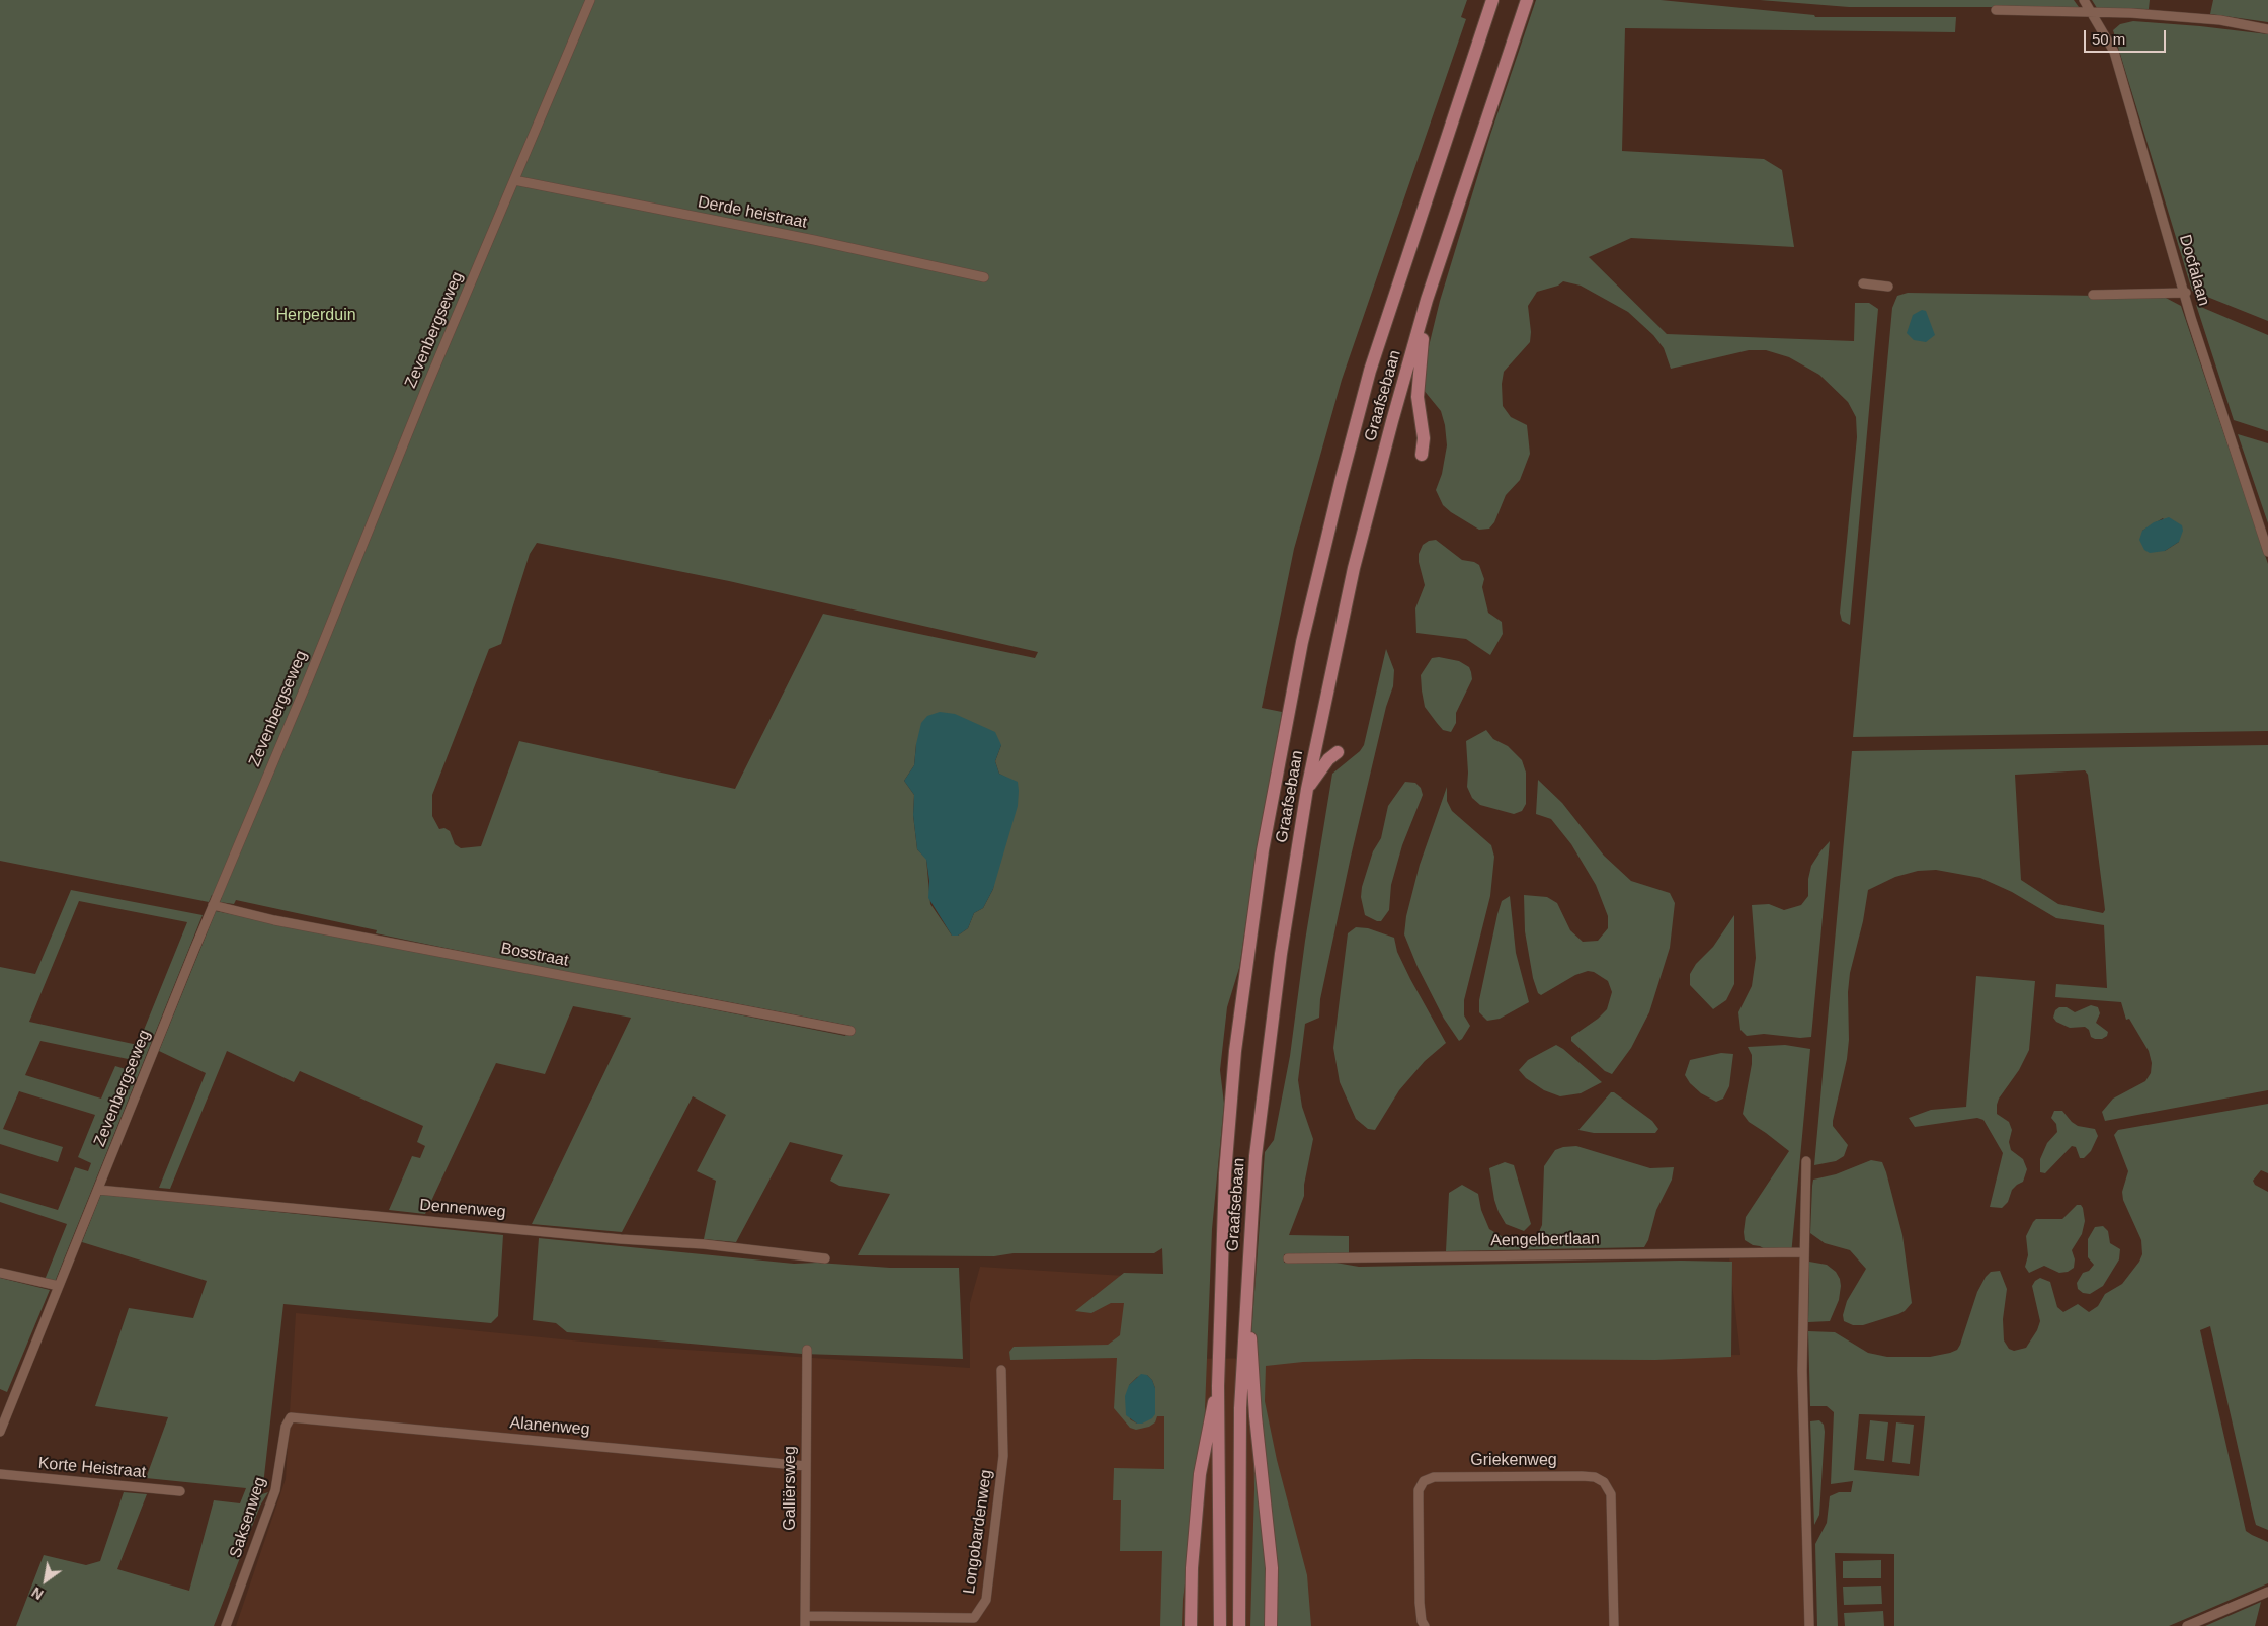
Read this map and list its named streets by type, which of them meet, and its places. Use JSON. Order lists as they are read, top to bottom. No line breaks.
{"streets":{"main road":["Graafsebaan"],"street":["Derde heistraat","Docfalaan","Zevenbergseweg","Bosstraat","Dennenweg","Aengelbertlaan","Alanenweg","Griekenweg","Korte Heistraat","Galliërsweg","Saksenweg","Longobardenweg"]},"crossings":[["Derde heistraat","Zevenbergseweg"],["Zevenbergseweg","Bosstraat"],["Zevenbergseweg","Dennenweg"],["Alanenweg","Galliërsweg"],["Alanenweg","Saksenweg"],["Galliërsweg","Longobardenweg"]],"parks":["Herperduin"],"scale_bar":"50 m","north":"bottom left"}
